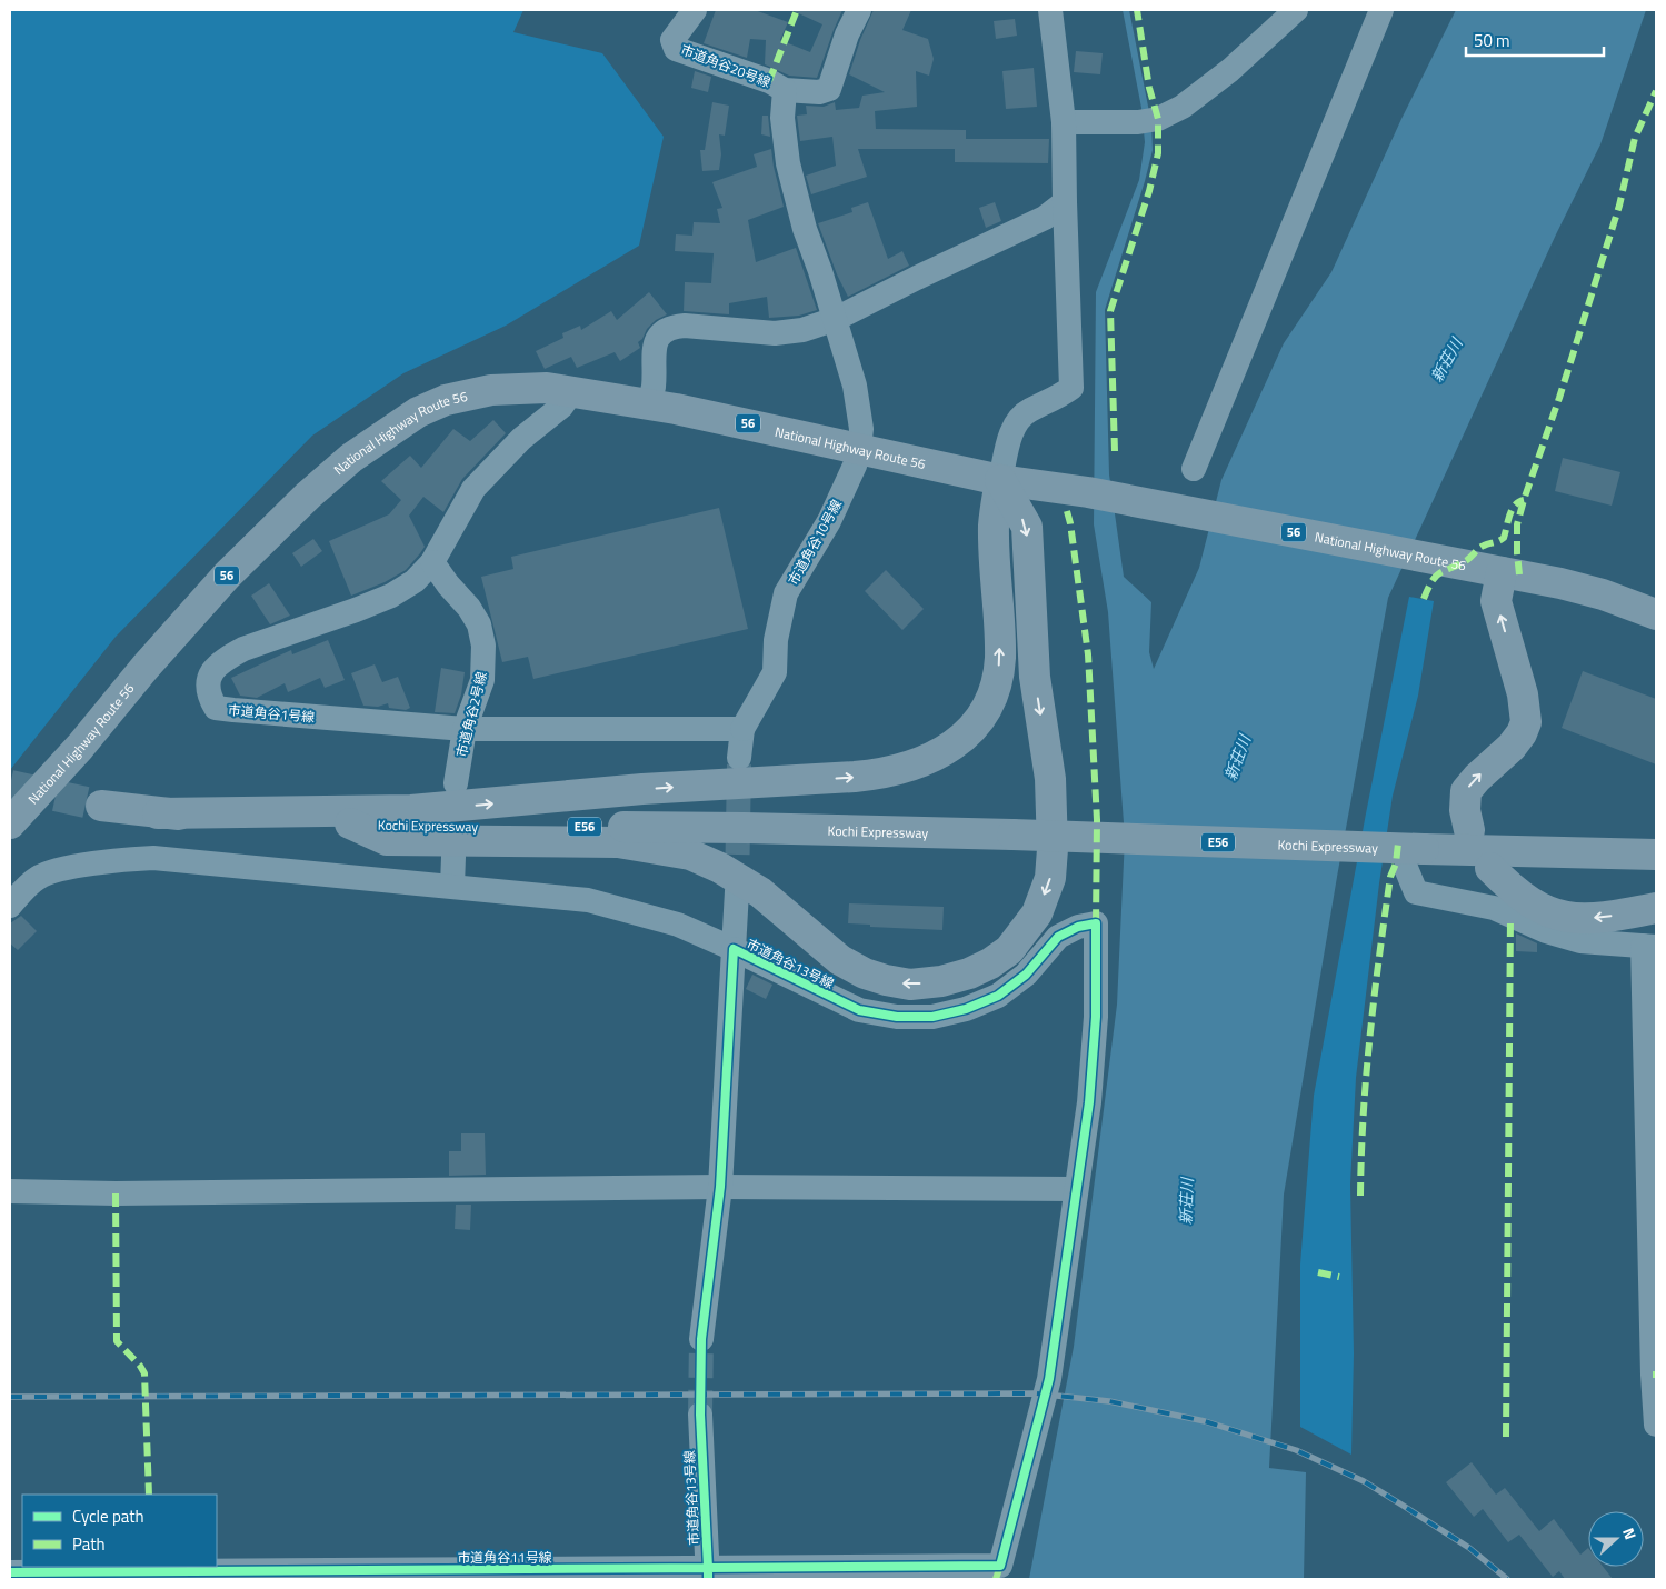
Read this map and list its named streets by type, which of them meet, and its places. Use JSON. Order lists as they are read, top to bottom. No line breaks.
{"streets":{"highway":["56","National Highway Route 56","Kochi Expressway","E56"],"street":["市道角谷20号線","市道角谷10号線","市道角谷1号線","市道角谷2号線","市道角谷13号線","市道角谷11号線"]},"crossings":[["市道角谷20号線","市道角谷10号線"],["National Highway Route 56","市道角谷10号線"],["National Highway Route 56","市道角谷1号線"],["市道角谷10号線","市道角谷1号線"],["市道角谷1号線","市道角谷2号線"],["市道角谷13号線","市道角谷11号線"]],"water":["新荘川"],"legend":["Cycle path","Path"],"scale_bar":"50 m","north":"right"}
